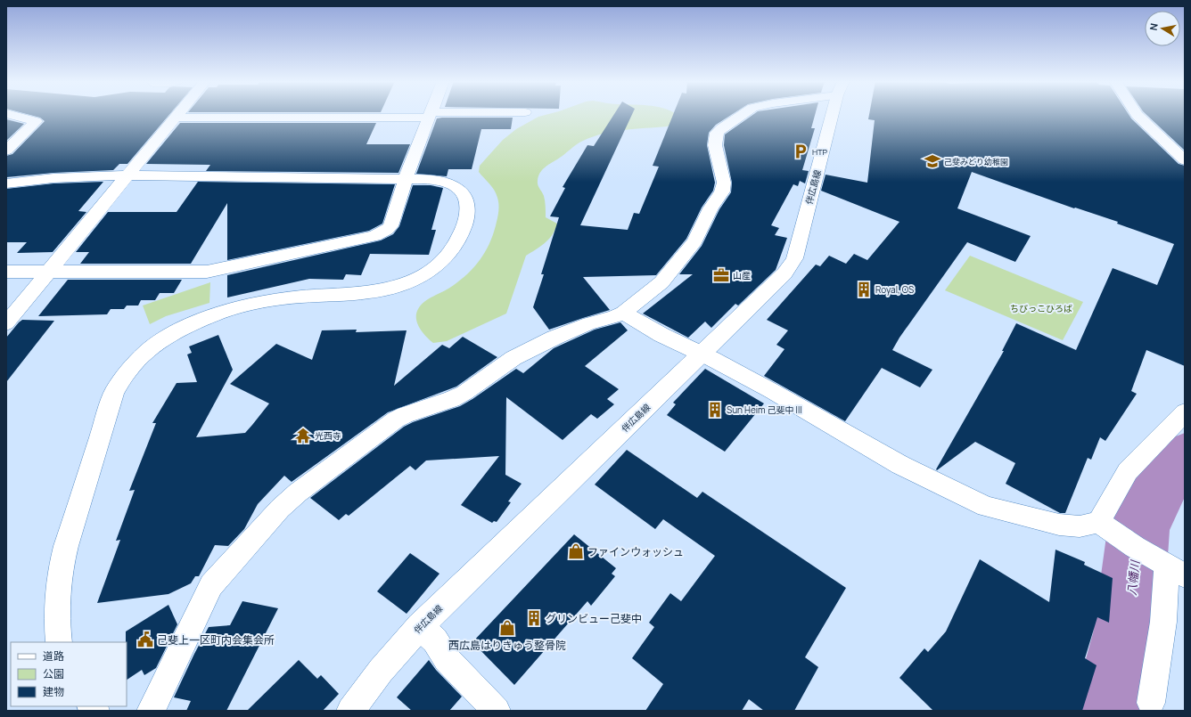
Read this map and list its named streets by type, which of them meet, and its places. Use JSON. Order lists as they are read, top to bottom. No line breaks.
{"streets":{"street":["伴広島線"]},"water":["八幡川"],"parks":["ちびっこひろば"],"places":{"parking":["HTP"],"school or university":["己斐みどり幼稚園"],"office":["山産"],"building":["Royal, OS","Sun Heim 己斐中 III","グリンビュー己斐中"],"temple":["光西寺"],"shop":["ファインウォッシュ","西広島はりきゅう整骨院"],"public building":["己斐上一区町内会集会所"]},"legend":["道路","公園","建物"],"north":"left"}
